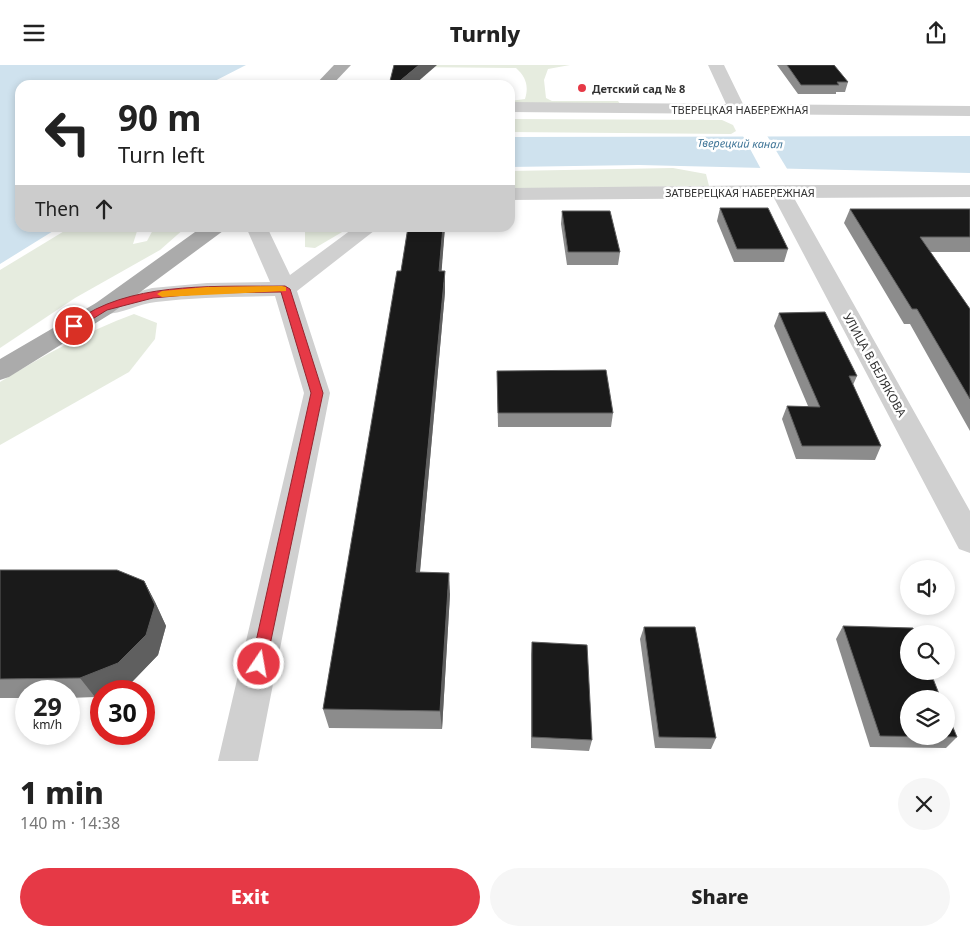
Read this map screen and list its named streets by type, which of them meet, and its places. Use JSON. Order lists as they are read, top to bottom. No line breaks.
{"streets":{"street":["ТВЕРЕЦКАЯ НАБЕРЕЖНАЯ","ЗАТВЕРЕЦКАЯ НАБЕРЕЖНАЯ","УЛИЦА В.БЕЛЯКОВА"]},"crossings":[["ЗАТВЕРЕЦКАЯ НАБЕРЕЖНАЯ","УЛИЦА В.БЕЛЯКОВА"]],"water":["Тверецкий канал"],"places":["Детский сад № 8"],"page":{"header":"Turnly","turn":["90 m","Turn left"],"then":"Then","speed":"29 km/h","limit":"30","heading":["1 min","140 m · 14:38"],"buttons":["Exit","Share"]}}
